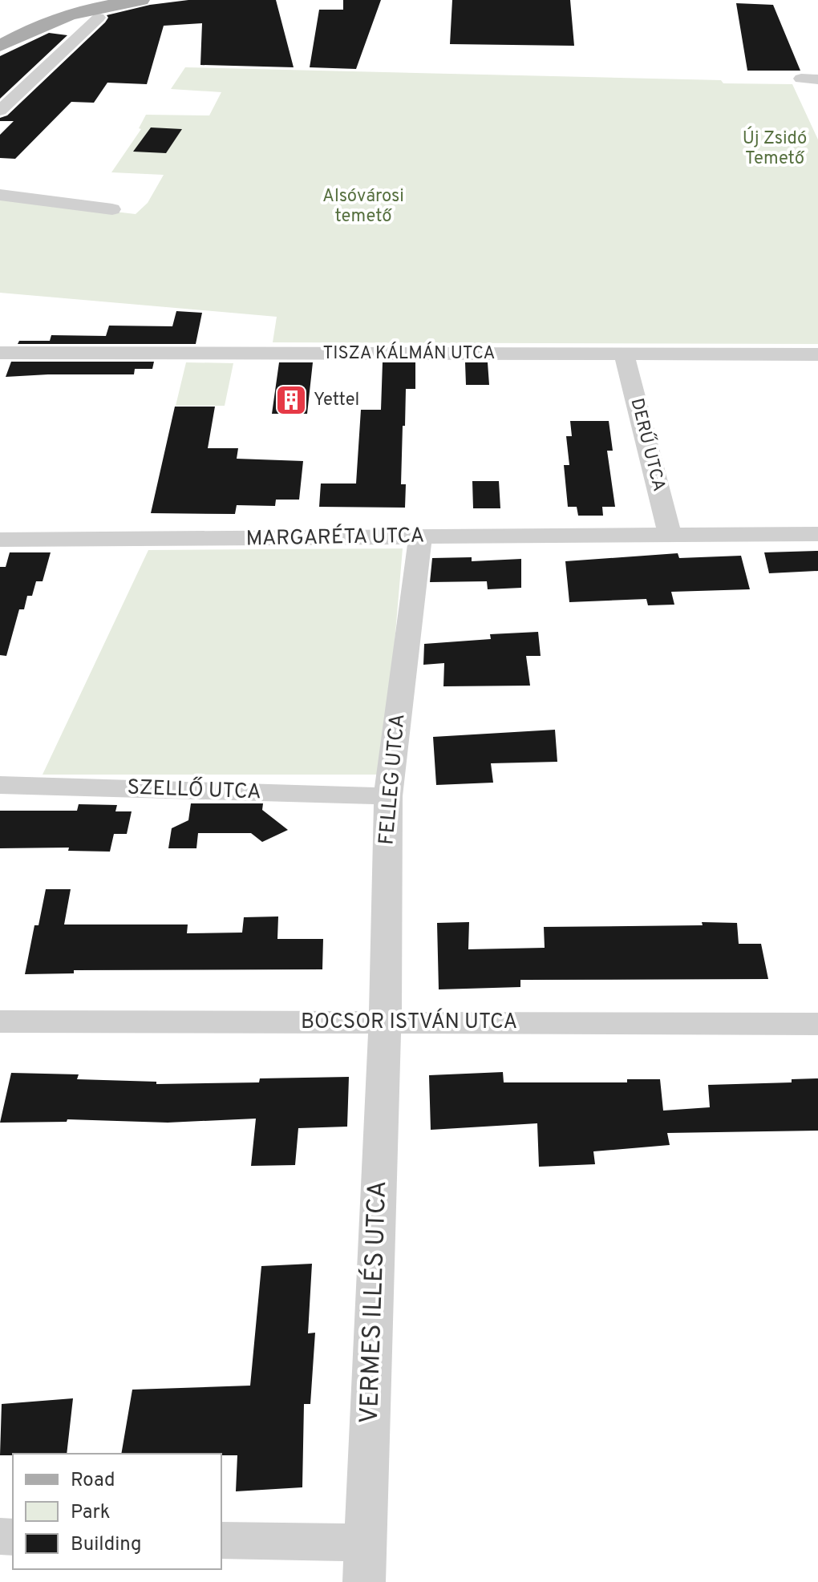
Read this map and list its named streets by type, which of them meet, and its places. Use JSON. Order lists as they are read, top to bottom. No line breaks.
{"streets":{"street":["TISZA KÁLMÁN UTCA","DERŰ UTCA","MARGARÉTA UTCA","FELLEG UTCA","SZELLŐ UTCA","BOCSOR ISTVÁN UTCA","VERMES ILLÉS UTCA"]},"crossings":[["TISZA KÁLMÁN UTCA","DERŰ UTCA"],["DERŰ UTCA","MARGARÉTA UTCA"],["MARGARÉTA UTCA","FELLEG UTCA"],["FELLEG UTCA","SZELLŐ UTCA"],["FELLEG UTCA","BOCSOR ISTVÁN UTCA"],["FELLEG UTCA","VERMES ILLÉS UTCA"],["BOCSOR ISTVÁN UTCA","VERMES ILLÉS UTCA"]],"parks":["Új Zsidó Temető","Alsóvárosi temető"],"places":{"building":["Yettel"]},"legend":["Road","Park","Building"]}
